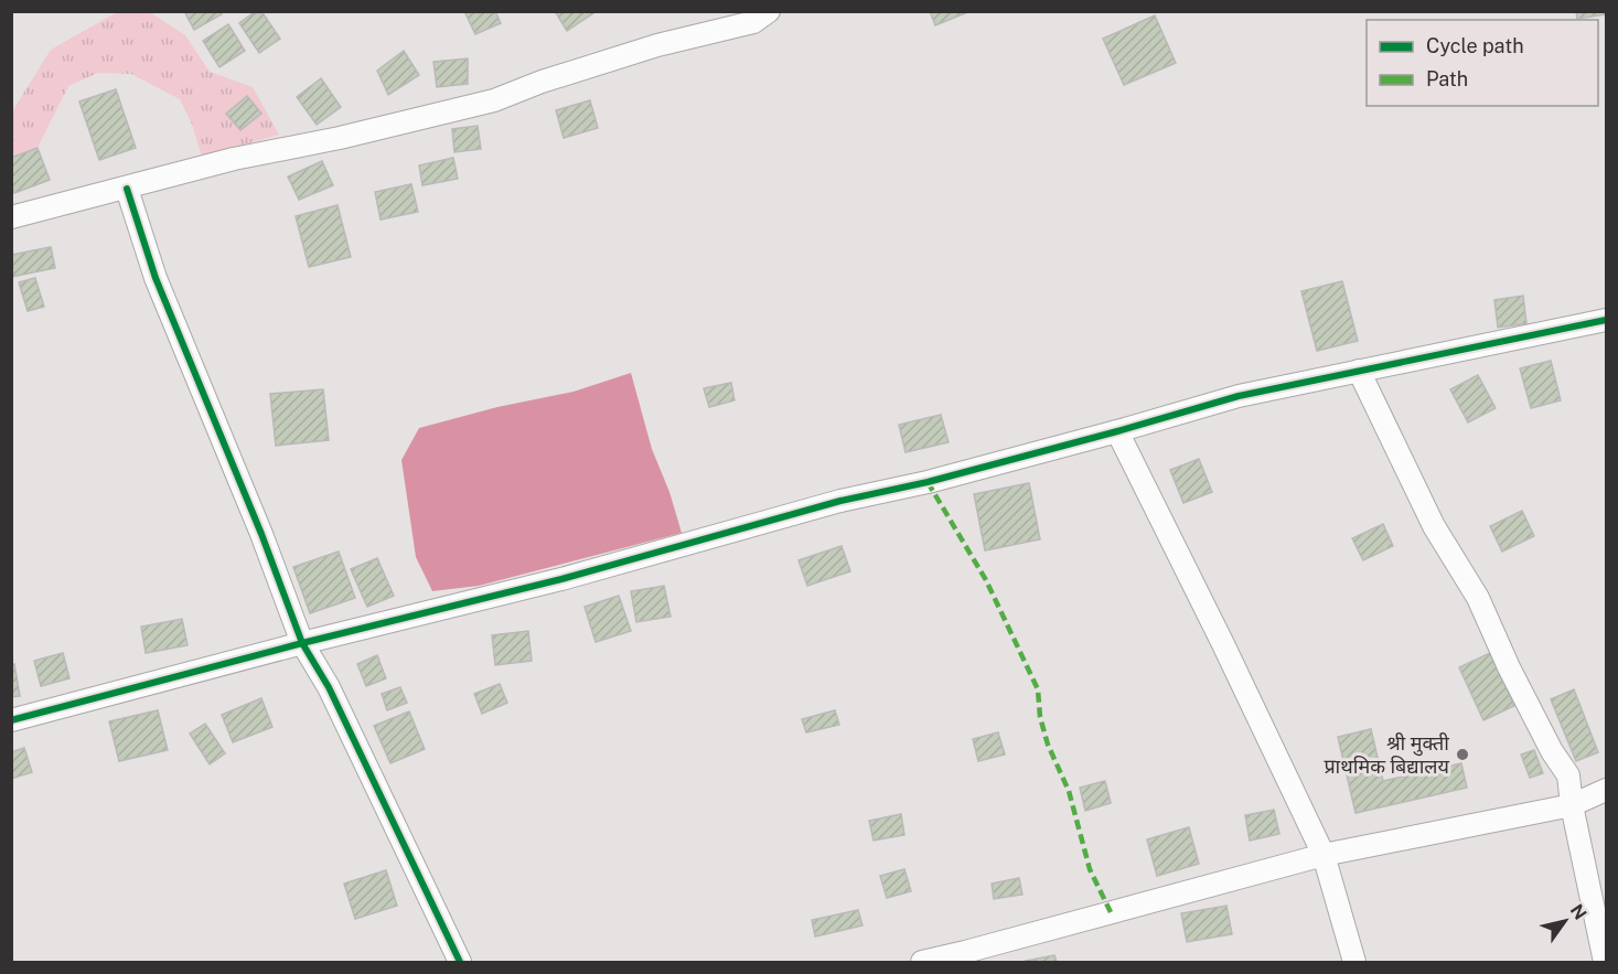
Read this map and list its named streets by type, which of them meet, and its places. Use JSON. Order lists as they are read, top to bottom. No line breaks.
{"places":["श्री मुक्ती प्राथमिक बिद्यालय"],"legend":["Cycle path","Path"],"north":"top right"}
